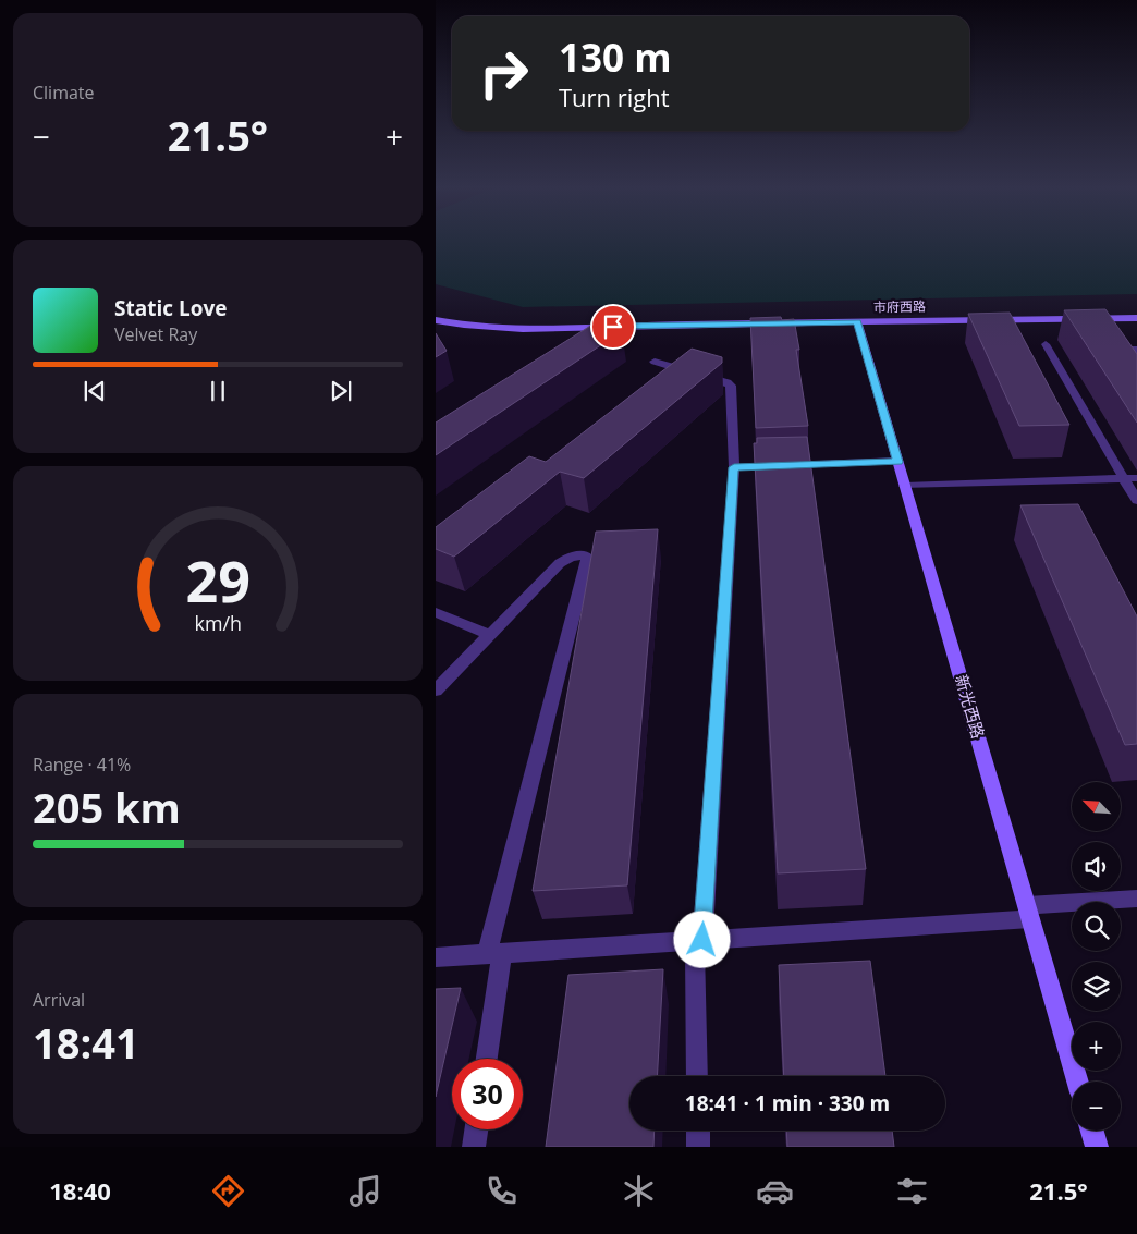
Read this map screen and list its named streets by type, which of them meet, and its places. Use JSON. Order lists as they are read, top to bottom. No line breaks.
{"streets":{"street":["市府西路","新光西路"]},"crossings":[["市府西路","新光西路"]],"north":"top left","page":{"tile":["Climate",["Range · 41%","205 km"],["Arrival","18:41"]],"turn":["130 m","Turn right"],"heat":["−","21.5°","+"],"song":["Static Love","Velvet Ray"],"map_buttons":["+","−"],"limit":"30","trip":"18:41 · 1 min · 330 m","tabs":["18:40","21.5°"],"gauge":["29","km/h"]}}
